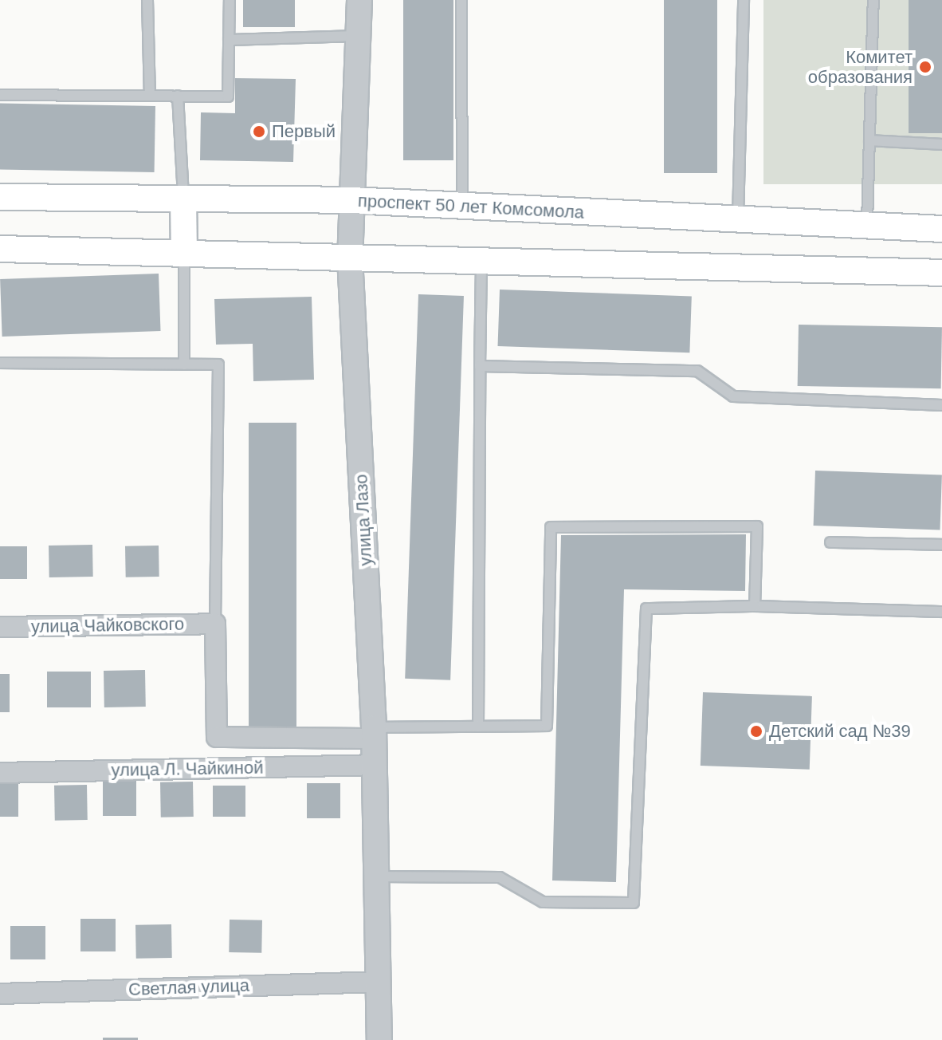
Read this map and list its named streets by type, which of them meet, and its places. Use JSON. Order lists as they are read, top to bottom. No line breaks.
{"streets":{"main road":["проспект 50 лет Комсомола"],"street":["улица Лазо","улица Чайковского","улица Л. Чайкиной","Светлая улица"]},"crossings":[["проспект 50 лет Комсомола","улица Лазо"],["улица Лазо","улица Л. Чайкиной"],["улица Лазо","Светлая улица"]],"places":["Комитет образования","Первый","Детский сад №39"]}
